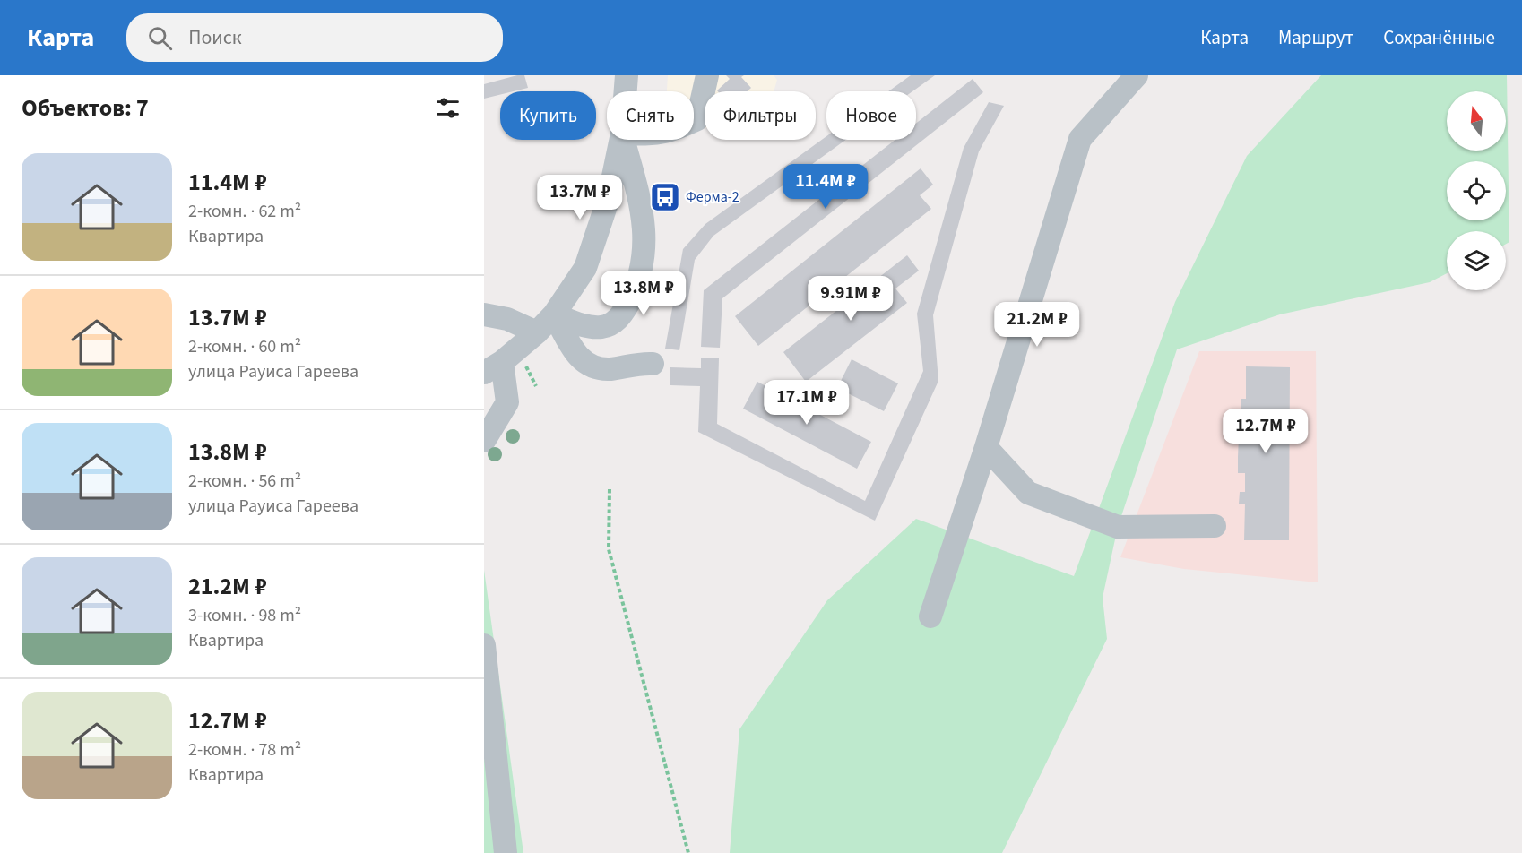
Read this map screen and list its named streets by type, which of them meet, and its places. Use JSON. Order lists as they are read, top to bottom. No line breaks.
{"places":{"bus stop":["Ферма-2"]},"north":"top","page":{"header":"Карта","search":"Поиск","nav":["Карта","Маршрут","Сохранённые"],"heading":"Объектов: 7","chip":["Купить","Снять","Фильтры","Новое"],"list":[{"name":"11.4M ₽","note":"2-комн. · 62 m² · Квартира"},{"name":"13.7M ₽","note":"2-комн. · 60 m² · улица Рауиса Гареева"},{"name":"13.8M ₽","note":"2-комн. · 56 m² · улица Рауиса Гареева"},{"name":"21.2M ₽","note":"3-комн. · 98 m² · Квартира"},{"name":"12.7M ₽","note":"2-комн. · 78 m² · Квартира"}],"price":["11.4M ₽","13.7M ₽","13.8M ₽","9.91M ₽","21.2M ₽","17.1M ₽","12.7M ₽"]}}
